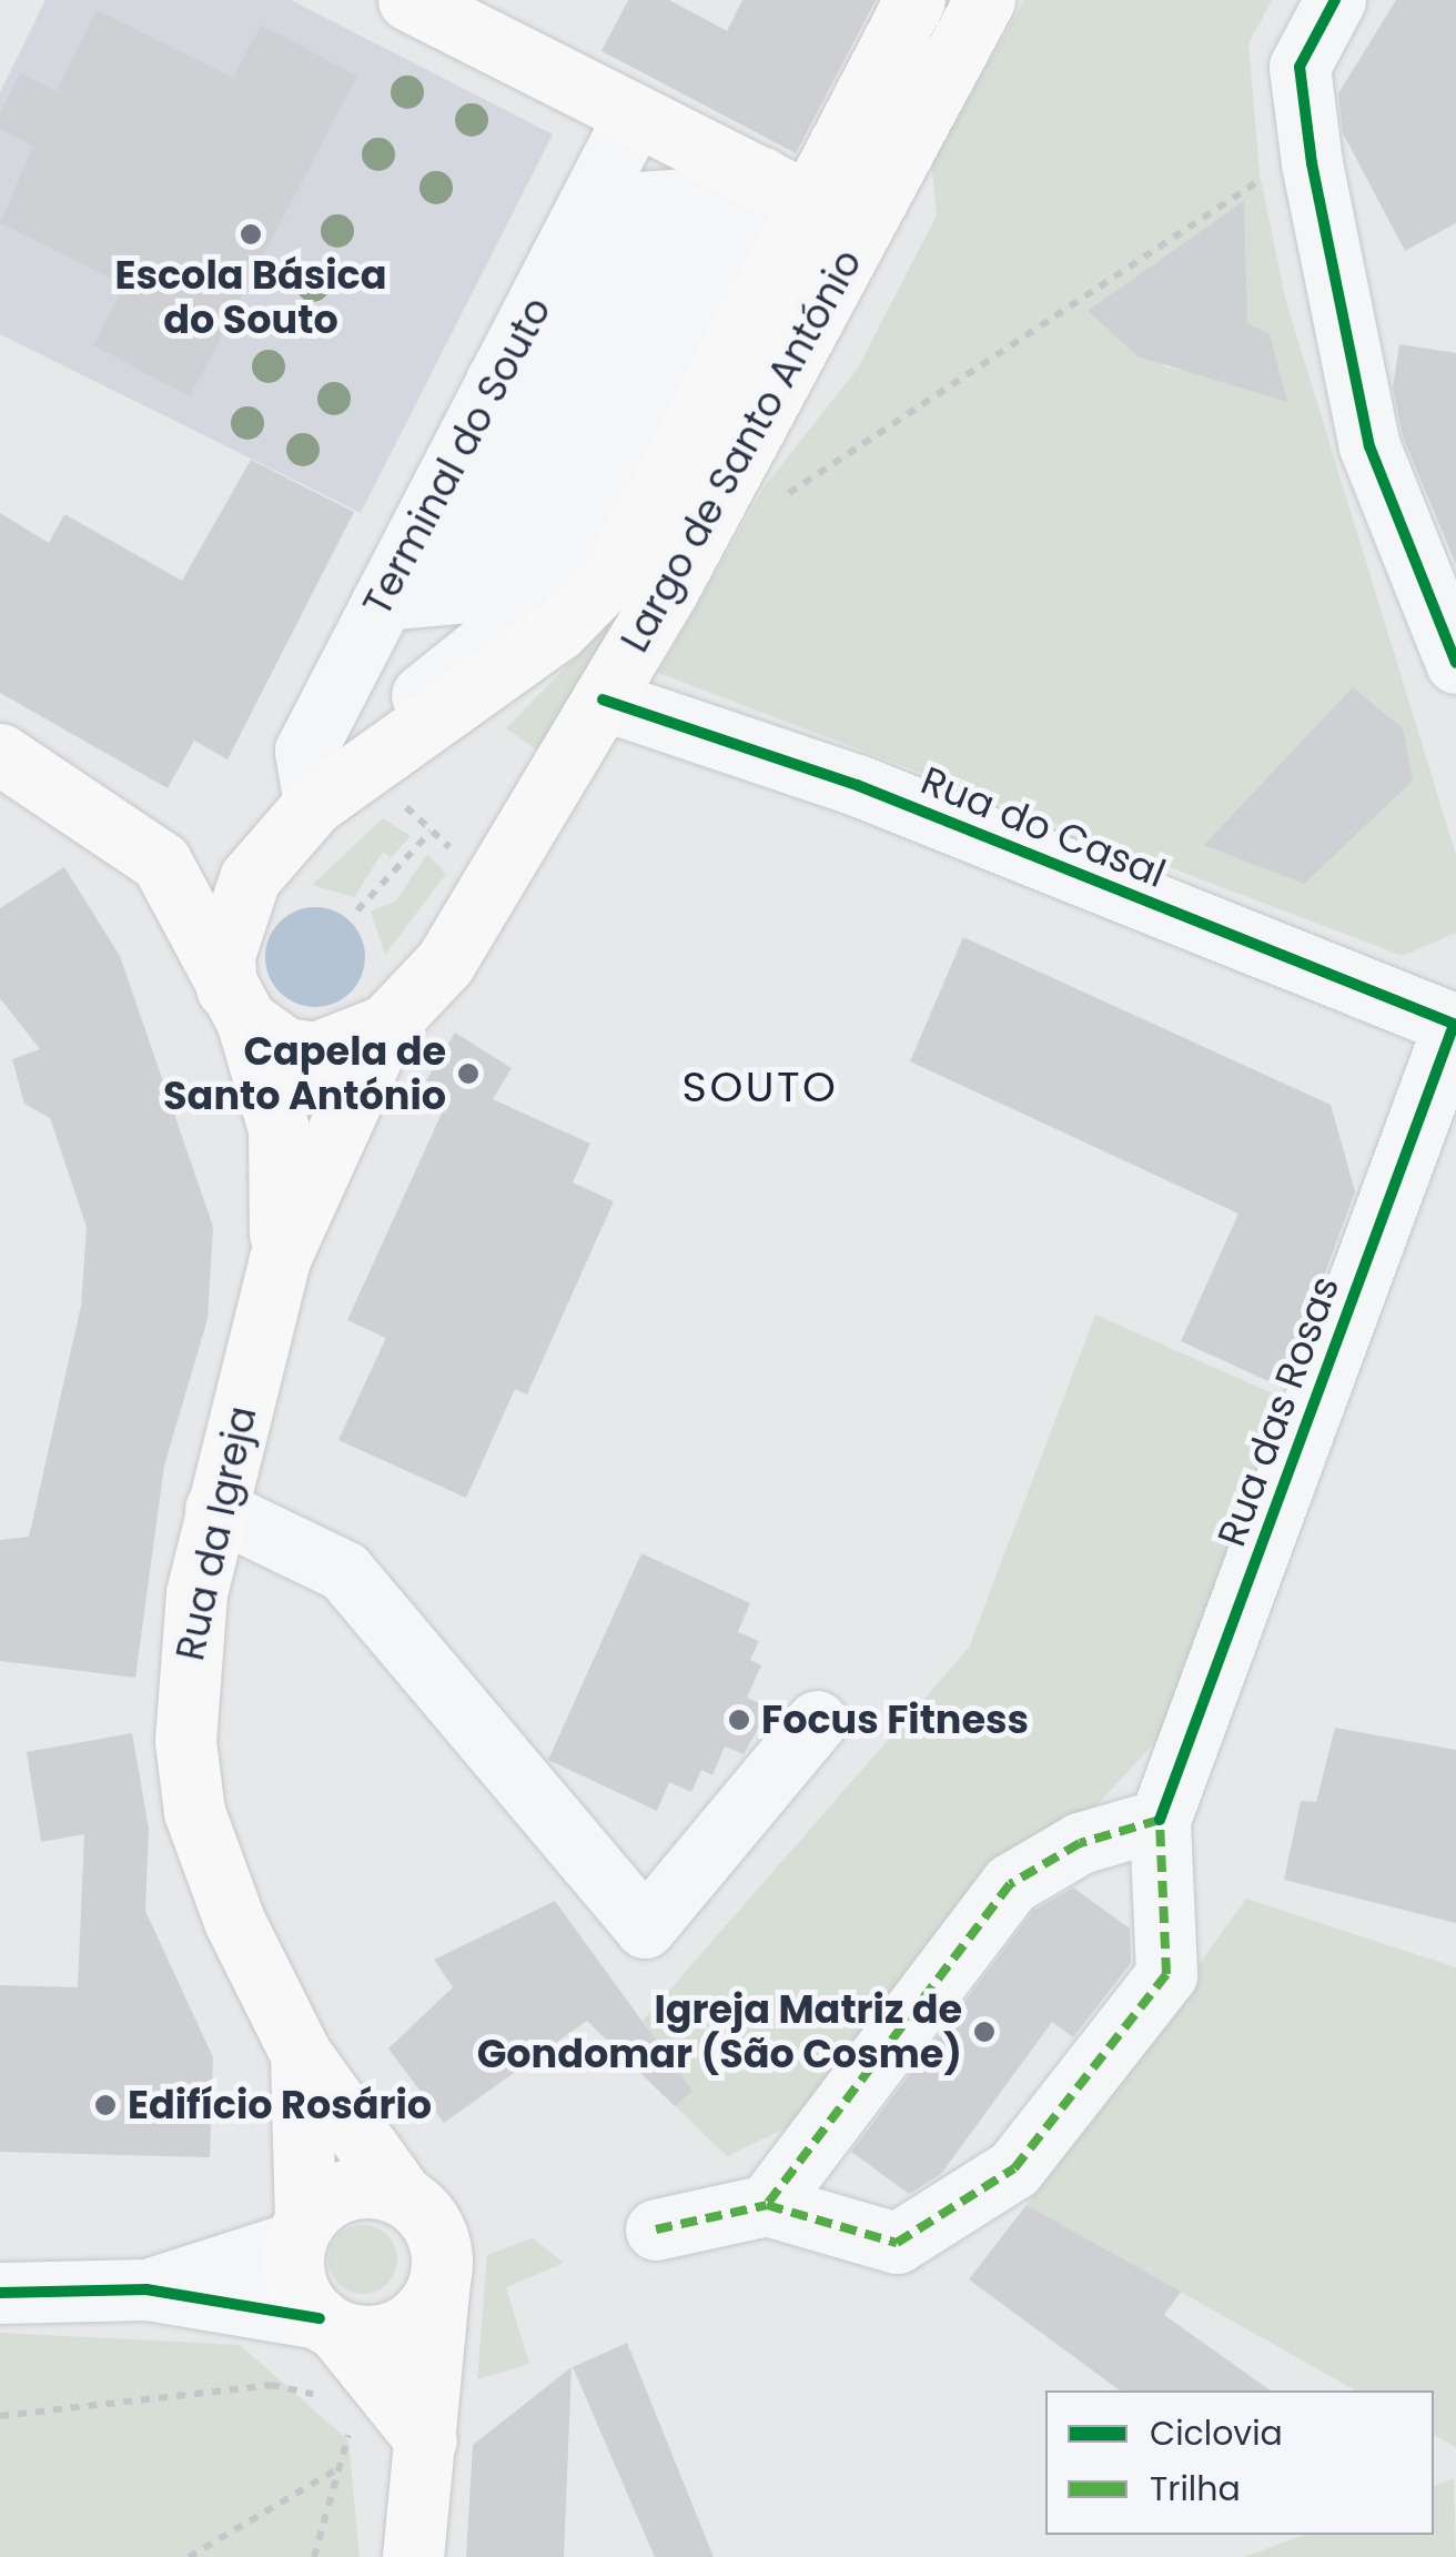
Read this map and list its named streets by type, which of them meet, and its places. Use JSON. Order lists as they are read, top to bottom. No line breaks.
{"streets":{"main road":["Largo de Santo António","Rua da Igreja"],"street":["Terminal do Souto","Rua do Casal","Rua das Rosas"]},"crossings":[["Largo de Santo António","Terminal do Souto"],["Largo de Santo António","Rua do Casal"],["Largo de Santo António","Rua da Igreja"],["Terminal do Souto","Rua da Igreja"],["Rua do Casal","Rua das Rosas"]],"districts":["SOUTO"],"places":["Escola Básica do Souto","Capela de Santo António","Focus Fitness","Igreja Matriz de Gondomar (São Cosme)","Edifício Rosário"],"legend":["Ciclovia","Trilha"]}
